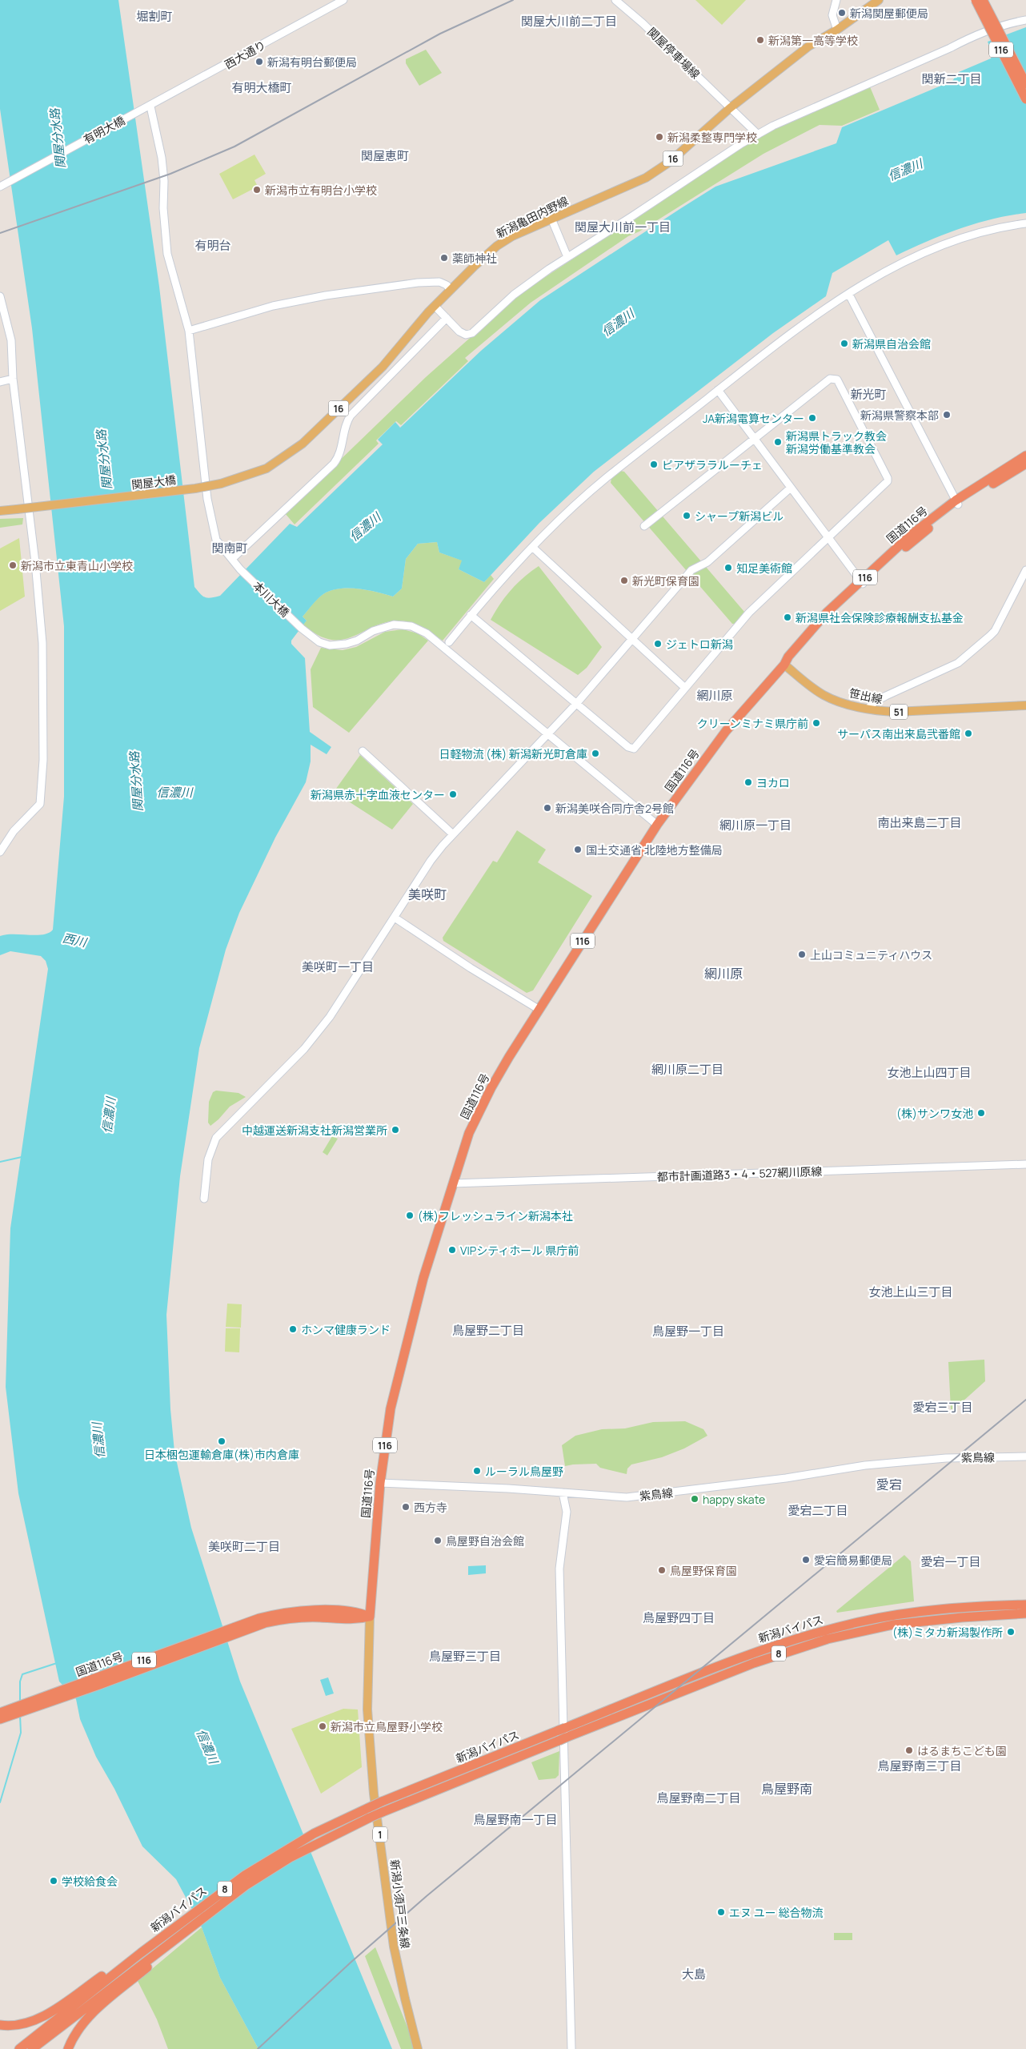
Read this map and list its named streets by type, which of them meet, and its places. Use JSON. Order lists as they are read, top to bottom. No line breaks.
{"streets":{"highway":["116","国道116号","新潟バイパス","8"],"main road":["16","新潟亀田内野線","関屋大橋","笹出線","51","1","新潟小須戸三条線"],"street":["関屋停車場線","西大通り","有明大橋","本川大橋","都市計画道路3・4・527網川原線","紫鳥線"]},"crossings":[["関屋停車場線","新潟亀田内野線"],["西大通り","有明大橋"],["西大通り","本川大橋"],["有明大橋","本川大橋"],["新潟亀田内野線","関屋大橋"],["国道116号","本川大橋"],["国道116号","笹出線"],["国道116号","都市計画道路3・4・527網川原線"],["国道116号","紫鳥線"],["国道116号","新潟小須戸三条線"],["新潟バイパス","8"]],"districts":["堀割町","関屋大川前二丁目","関新二丁目","有明大橋町","関屋恵町","関屋大川前一丁目","有明台","新光町","関南町","網川原","南出来島二丁目","網川原一丁目","美咲町","美咲町一丁目","網川原","網川原二丁目","女池上山四丁目","女池上山三丁目","鳥屋野二丁目","鳥屋野一丁目","愛宕三丁目","愛宕","愛宕二丁目","美咲町二丁目","愛宕一丁目","鳥屋野四丁目","鳥屋野三丁目","鳥屋野南三丁目","鳥屋野南","鳥屋野南二丁目","鳥屋野南一丁目","大島"],"water":["関屋分水路","信濃川","西川"],"places":["新潟関屋郵便局","新潟第一高等学校","新潟有明台郵便局","新潟柔整専門学校","新潟市立有明台小学校","薬師神社","新潟県自治会館","新潟県警察本部","JA新潟電算センター","新潟県トラック教会 新潟労働基準教会","ピアザララルーチェ","シャープ新潟ビル","新潟市立東青山小学校","知足美術館","新光町保育園","新潟県社会保険診療報酬支払基金","ジェトロ新潟","クリーンミナミ県庁前","サーパス南出来島弐番館","日軽物流 (株) 新潟新光町倉庫","ヨカロ","新潟県赤十字血液センター","新潟美咲合同庁舎2号館","国土交通省 北陸地方整備局","上山コミュニティハウス","(株)サンワ女池","中越運送新潟支社新潟営業所","(株)フレッシュライン新潟本社","VIPシティホール 県庁前","ホンマ健康ランド","日本梱包運輸倉庫(株)市内倉庫","ルーラル鳥屋野","happy skate","西方寺","鳥屋野自治会館","愛宕簡易郵便局","鳥屋野保育園","(株)ミタカ新潟製作所","新潟市立鳥屋野小学校","はるまちこども園","学校給食会","エヌ ユー 総合物流"]}
